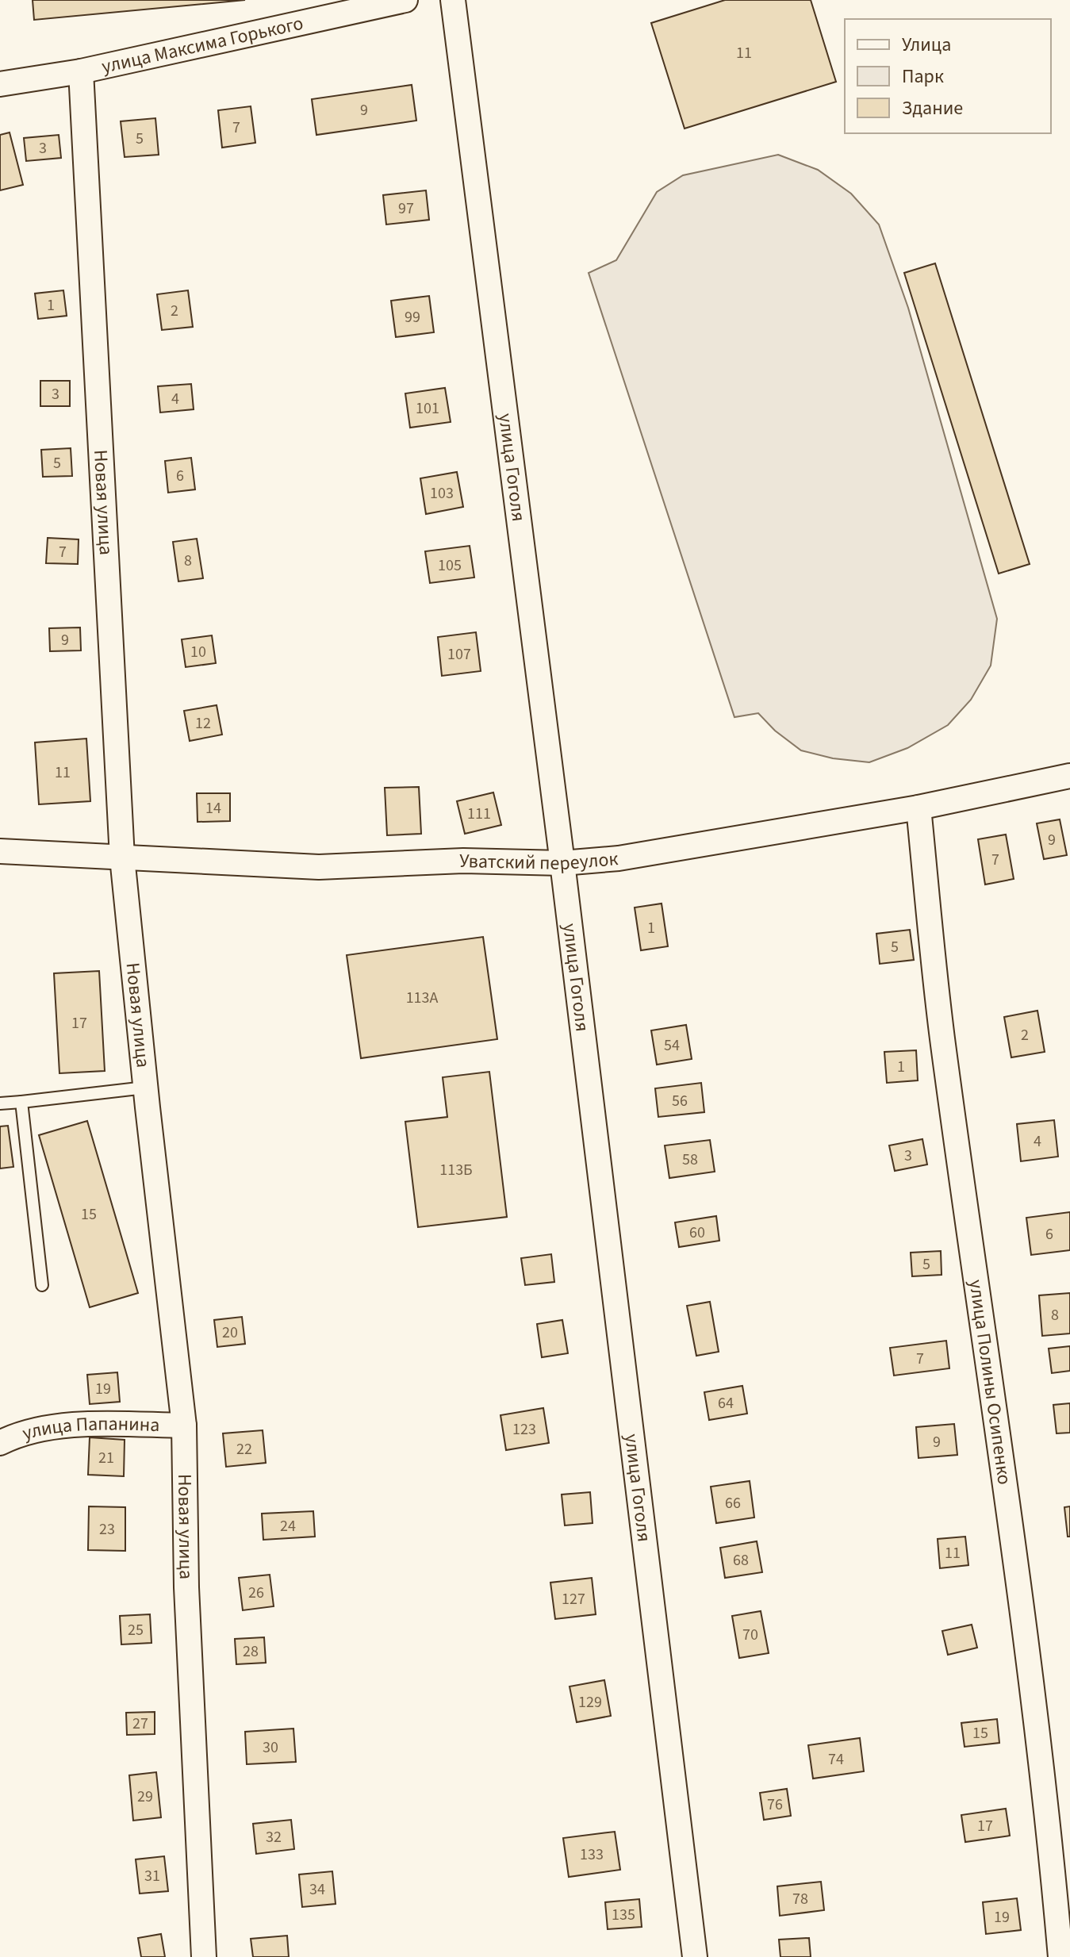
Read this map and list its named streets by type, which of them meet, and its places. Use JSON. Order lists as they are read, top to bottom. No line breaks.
{"streets":{"street":["улица Максима Горького","улица Гоголя","Новая улица","Уватский переулок","улица Полины Осипенко","улица Папанина"]},"crossings":[["улица Максима Горького","Новая улица"],["улица Гоголя","Уватский переулок"],["Новая улица","Уватский переулок"],["Новая улица","улица Папанина"],["Уватский переулок","улица Полины Осипенко"]],"house_numbers":["11","9","7","5","3","97","1","2","99","3","4","101","5","6","103","7","8","105","9","10","107","12","11","14","111","9","7","1","5","113А","17","2","54","1","56","4","3","58","113Б","15","60","6","5","8","20","7","19","64","123","9","22","21","66","24","23","11","68","26","127","25","70","28","129","27","15","30","74","29","76","17","32","133","31","34","78","135","19"],"legend":["Улица","Парк","Здание"]}
